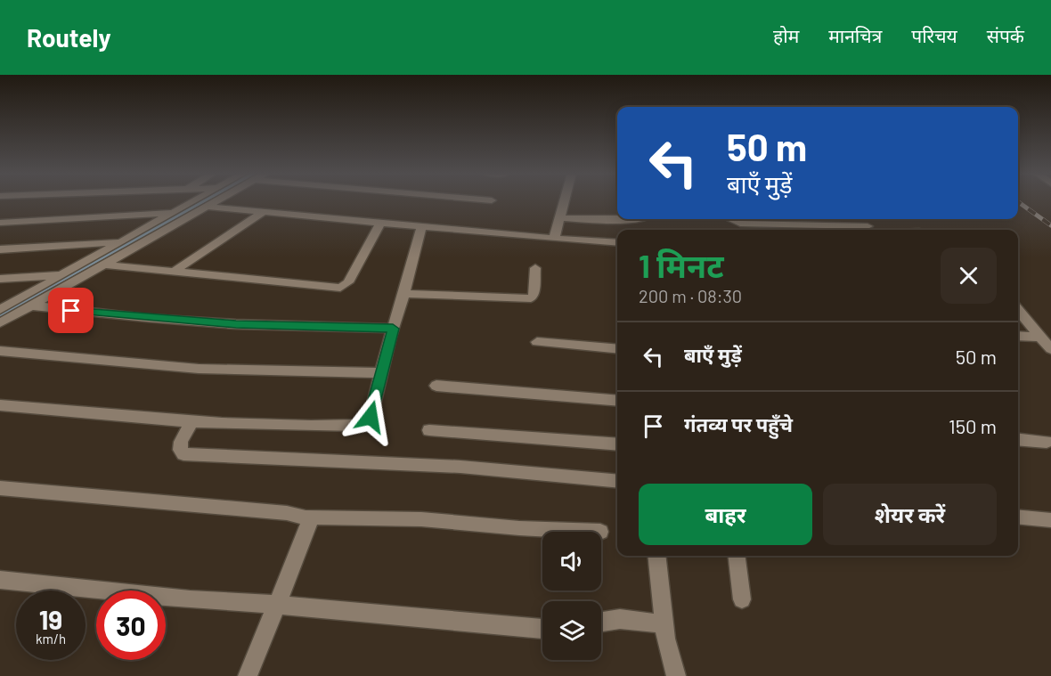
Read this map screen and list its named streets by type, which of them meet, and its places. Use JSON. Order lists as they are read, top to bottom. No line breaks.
{"page":{"header":"Routely","nav":["होम","मानचित्र","परिचय","संपर्क"],"turn":["50 m","बाएँ मुड़ें"],"heading":["1 मिनट","200 m · 08:30"],"list":[{"name":"बाएँ मुड़ें","value":"50 m"},{"name":"गंतव्य पर पहुँचे","value":"150 m"}],"buttons":["बाहर","शेयर करें"],"speed":"19 km/h","limit":"30"}}
